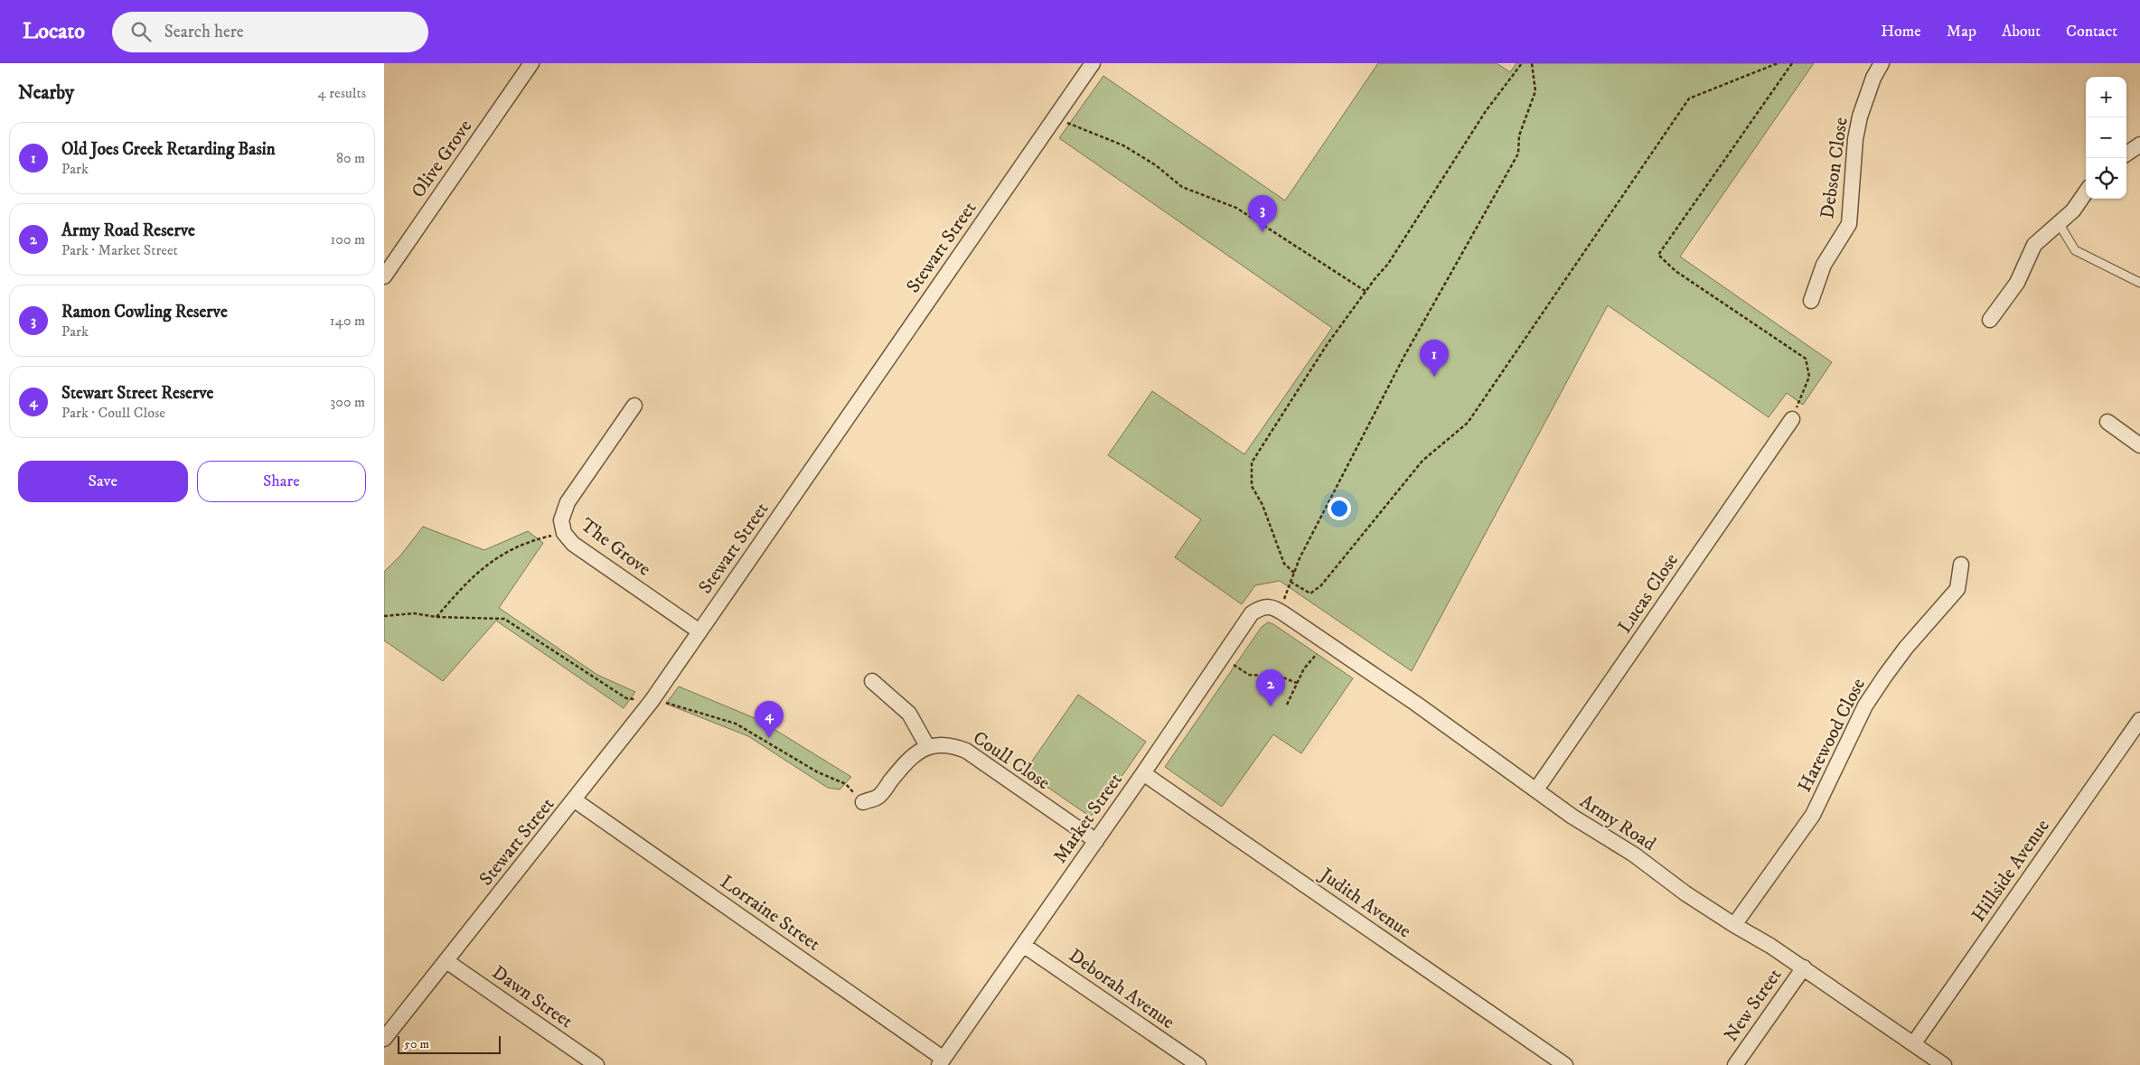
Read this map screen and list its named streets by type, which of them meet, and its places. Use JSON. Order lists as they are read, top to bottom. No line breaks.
{"streets":{"street":["Olive Grove","Debson Close","Stewart Street","The Grove","Lucas Close","Harewood Close","Coull Close","Market Street","Army Road","Hillside Avenue","Judith Avenue","Lorraine Street","Deborah Avenue","Dawn Street","New Street"]},"crossings":[["Stewart Street","The Grove"],["Stewart Street","Lorraine Street"],["Stewart Street","Dawn Street"],["Lucas Close","Army Road"],["Harewood Close","Army Road"],["Coull Close","Market Street"],["Market Street","Army Road"],["Market Street","Judith Avenue"],["Market Street","Lorraine Street"],["Market Street","Deborah Avenue"],["Army Road","Hillside Avenue"],["Army Road","New Street"]],"scale_bar":"50 m","page":{"header":"Locato","search":"Search here","nav":["Home","Map","About","Contact"],"heading":["Nearby","4 results"],"map_buttons":["+","−"],"list":[{"mark":"1","name":"Old Joes Creek Retarding Basin","note":"Park","value":"80 m"},{"mark":"2","name":"Army Road Reserve","note":"Park · Market Street","value":"100 m"},{"mark":"3","name":"Ramon Cowling Reserve","note":"Park","value":"140 m"},{"mark":"4","name":"Stewart Street Reserve","note":"Park · Coull Close","value":"300 m"}],"pins":["3","1","2","4"],"buttons":["Save","Share"],"scale":"50 m"}}
